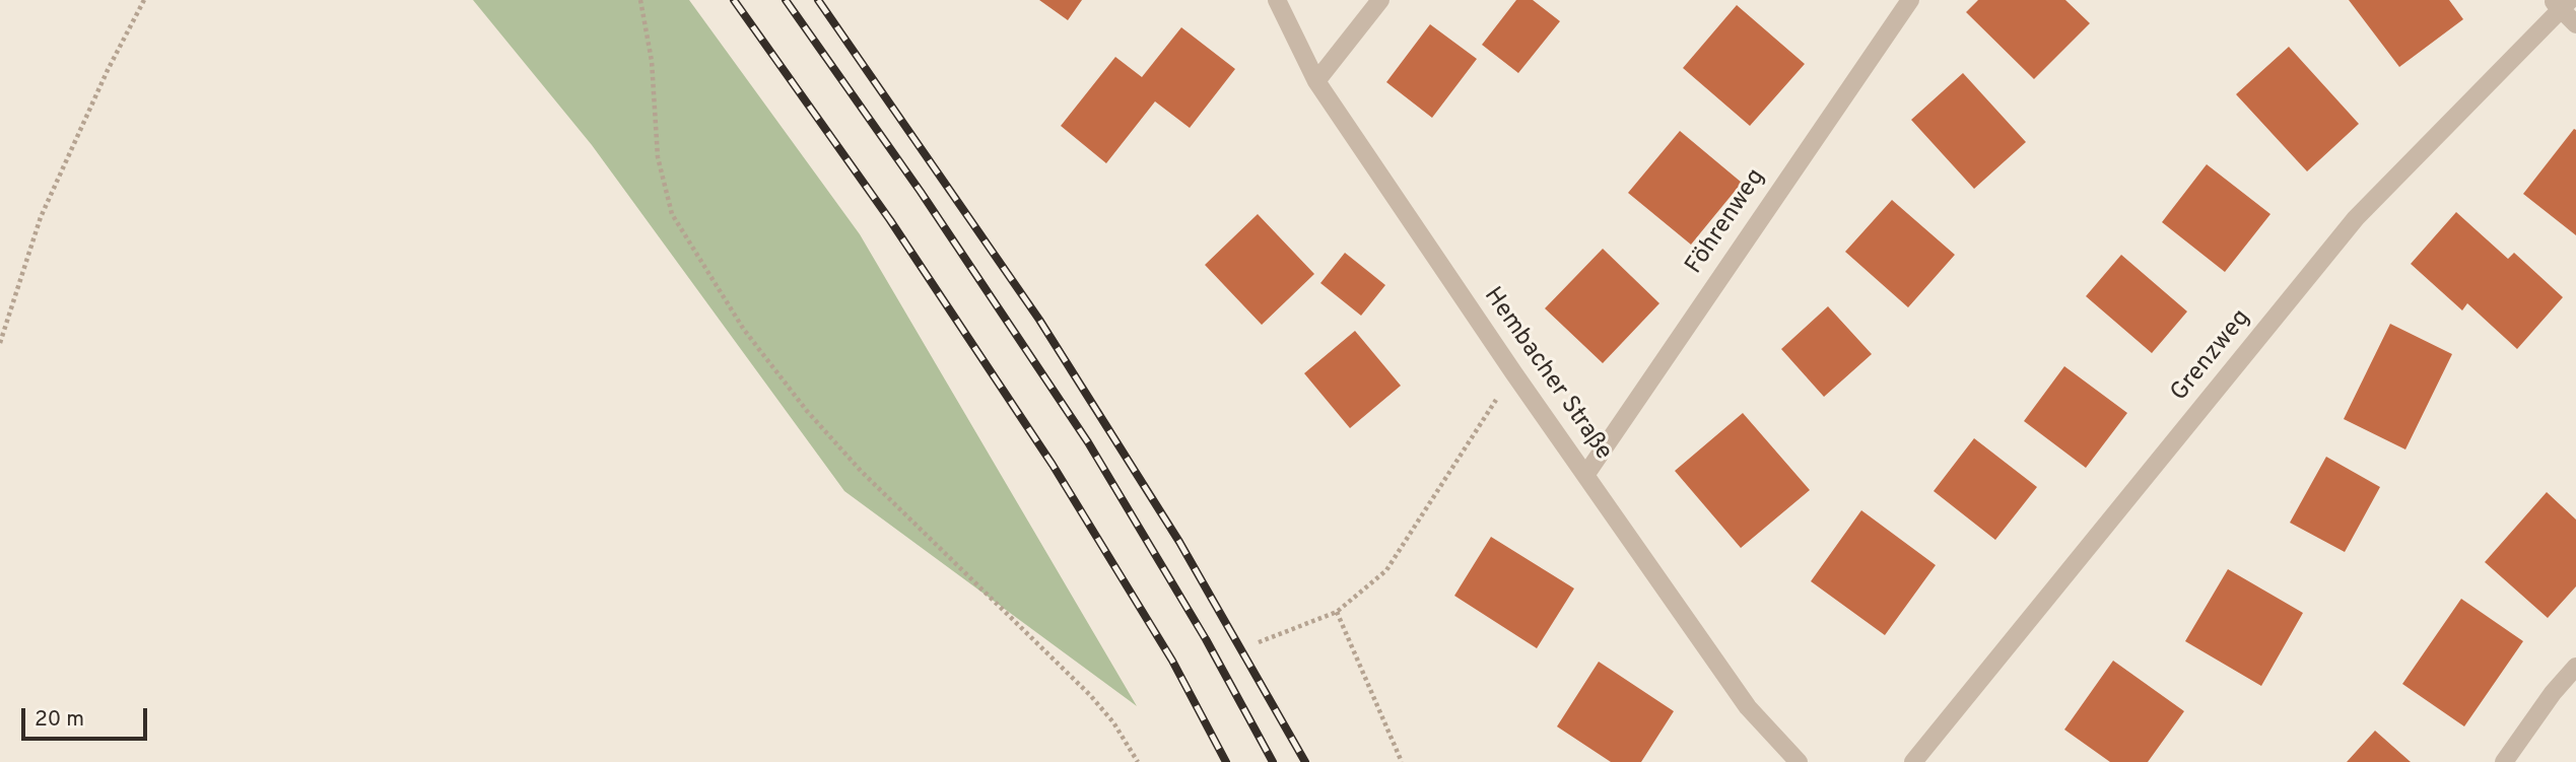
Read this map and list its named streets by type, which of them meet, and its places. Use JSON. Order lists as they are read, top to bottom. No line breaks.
{"streets":{"street":["Föhrenweg","Grenzweg","Hembacher Straße"]},"crossings":[["Föhrenweg","Hembacher Straße"]],"scale_bar":"20 m"}
